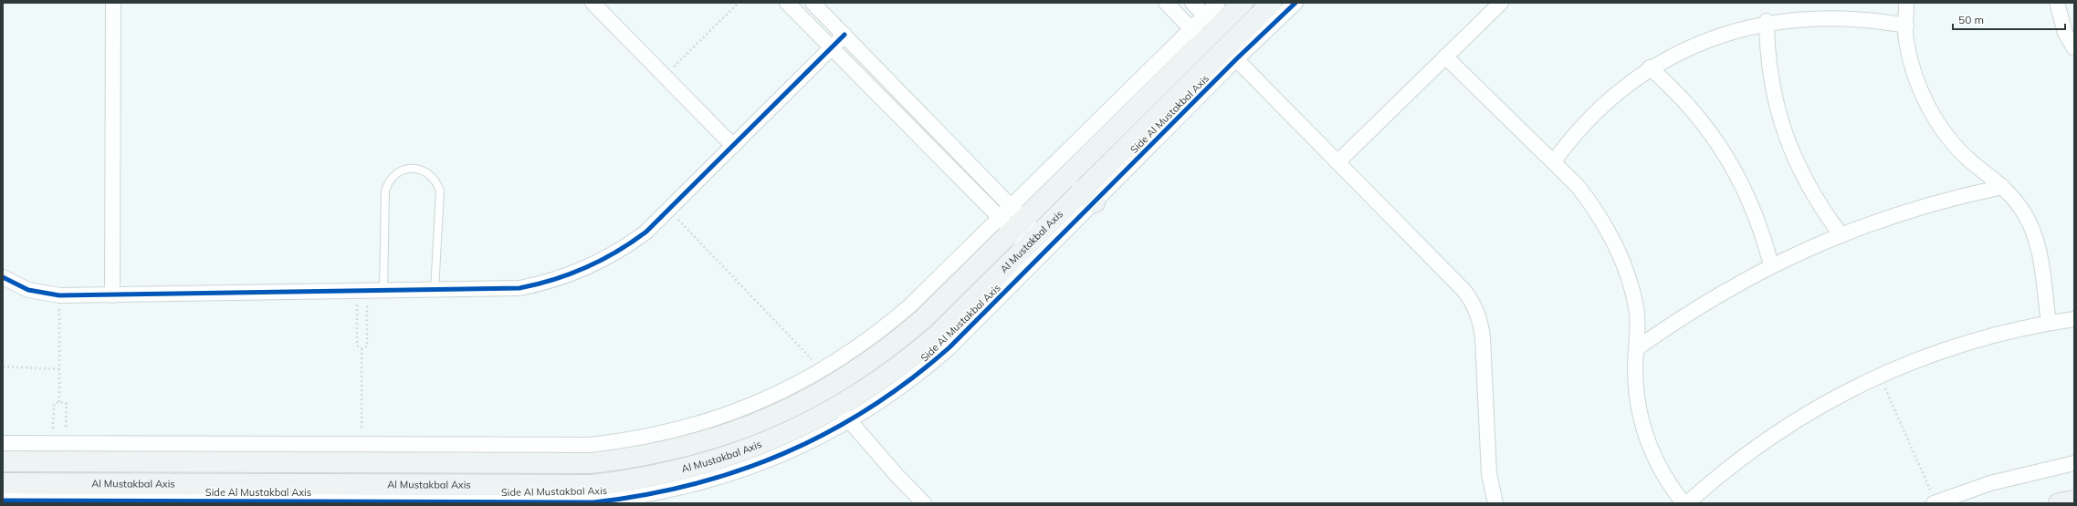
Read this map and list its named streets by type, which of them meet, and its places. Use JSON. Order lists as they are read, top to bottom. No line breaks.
{"streets":{"street":["Side Al Mustakbal Axis","Al Mustakbal Axis"]},"crossings":[["Side Al Mustakbal Axis","Al Mustakbal Axis"]],"scale_bar":"50 m"}
